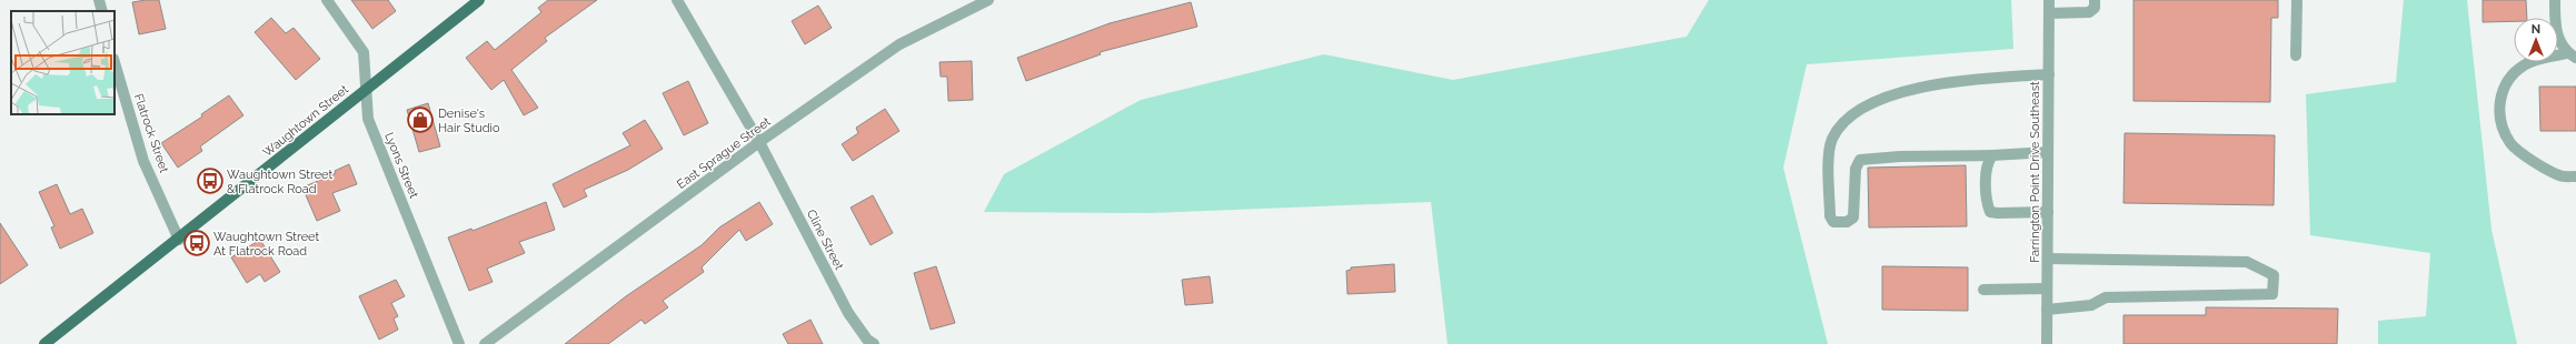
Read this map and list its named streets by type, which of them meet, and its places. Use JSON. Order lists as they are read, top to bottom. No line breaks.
{"streets":{"main road":["Waughtown Street"],"street":["Flatrock Street","East Sprague Street","Lyons Street","Farrington Point Drive Southeast","Cline Street"]},"crossings":[["Waughtown Street","Flatrock Street"],["Waughtown Street","Lyons Street"],["East Sprague Street","Cline Street"]],"places":{"shop":["Denise's Hair Studio"],"bus stop":["Waughtown Street & Flatrock Road","Waughtown Street At Flatrock Road"]},"north":"top"}
